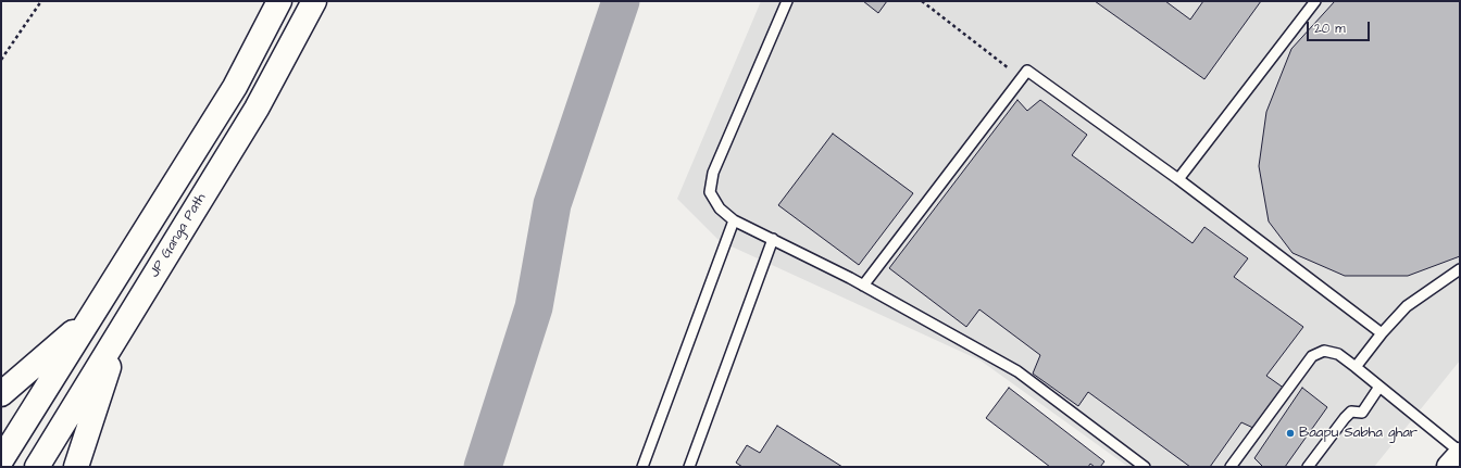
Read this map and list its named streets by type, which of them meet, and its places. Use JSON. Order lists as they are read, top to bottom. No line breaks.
{"streets":{"main road":["JP Ganga Path"]},"places":["Baapu Sabha ghar"],"scale_bar":"20 m"}
